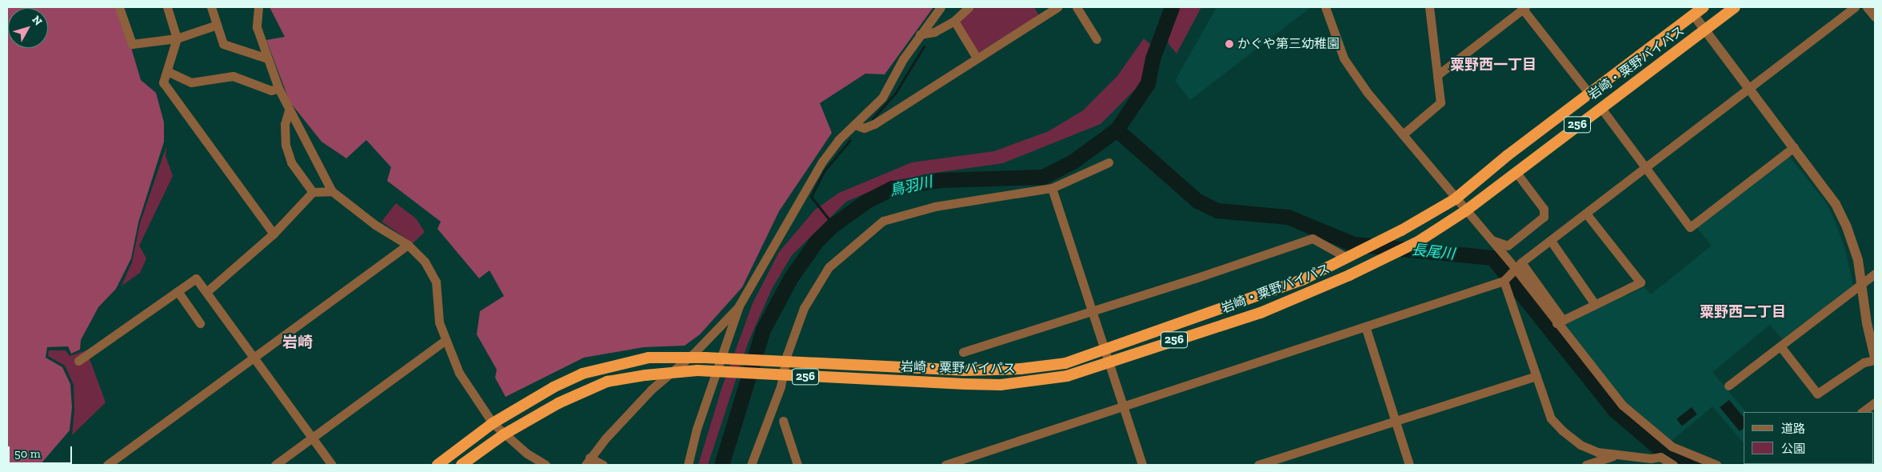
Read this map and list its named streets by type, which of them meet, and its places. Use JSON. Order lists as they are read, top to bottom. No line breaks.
{"streets":{"highway":["岩崎・粟野バイパス","256"]},"districts":["粟野西一丁目","粟野西二丁目","岩崎"],"water":["鳥羽川","長尾川"],"places":["かぐや第三幼稚園"],"legend":["道路","公園"],"scale_bar":"50 m","north":"top right"}
